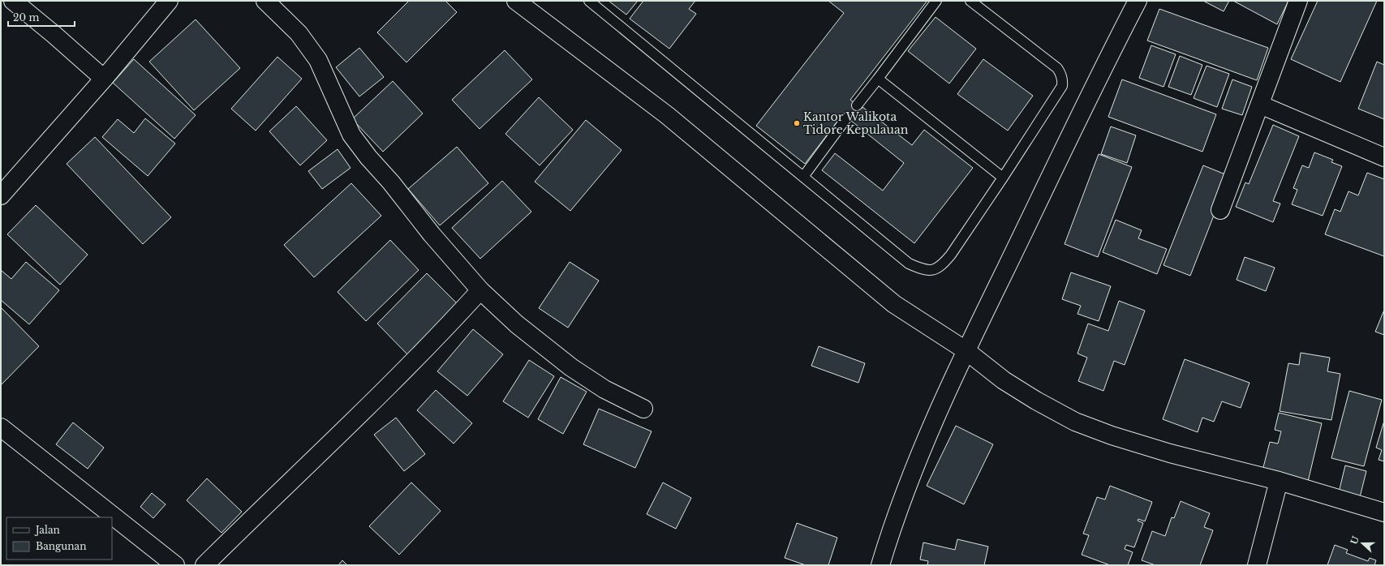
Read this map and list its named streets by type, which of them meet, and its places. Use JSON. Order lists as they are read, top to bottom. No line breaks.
{"places":["Kantor Walikota Tidore Kepulauan"],"legend":["Jalan","Bangunan"],"scale_bar":"20 m","north":"left"}
